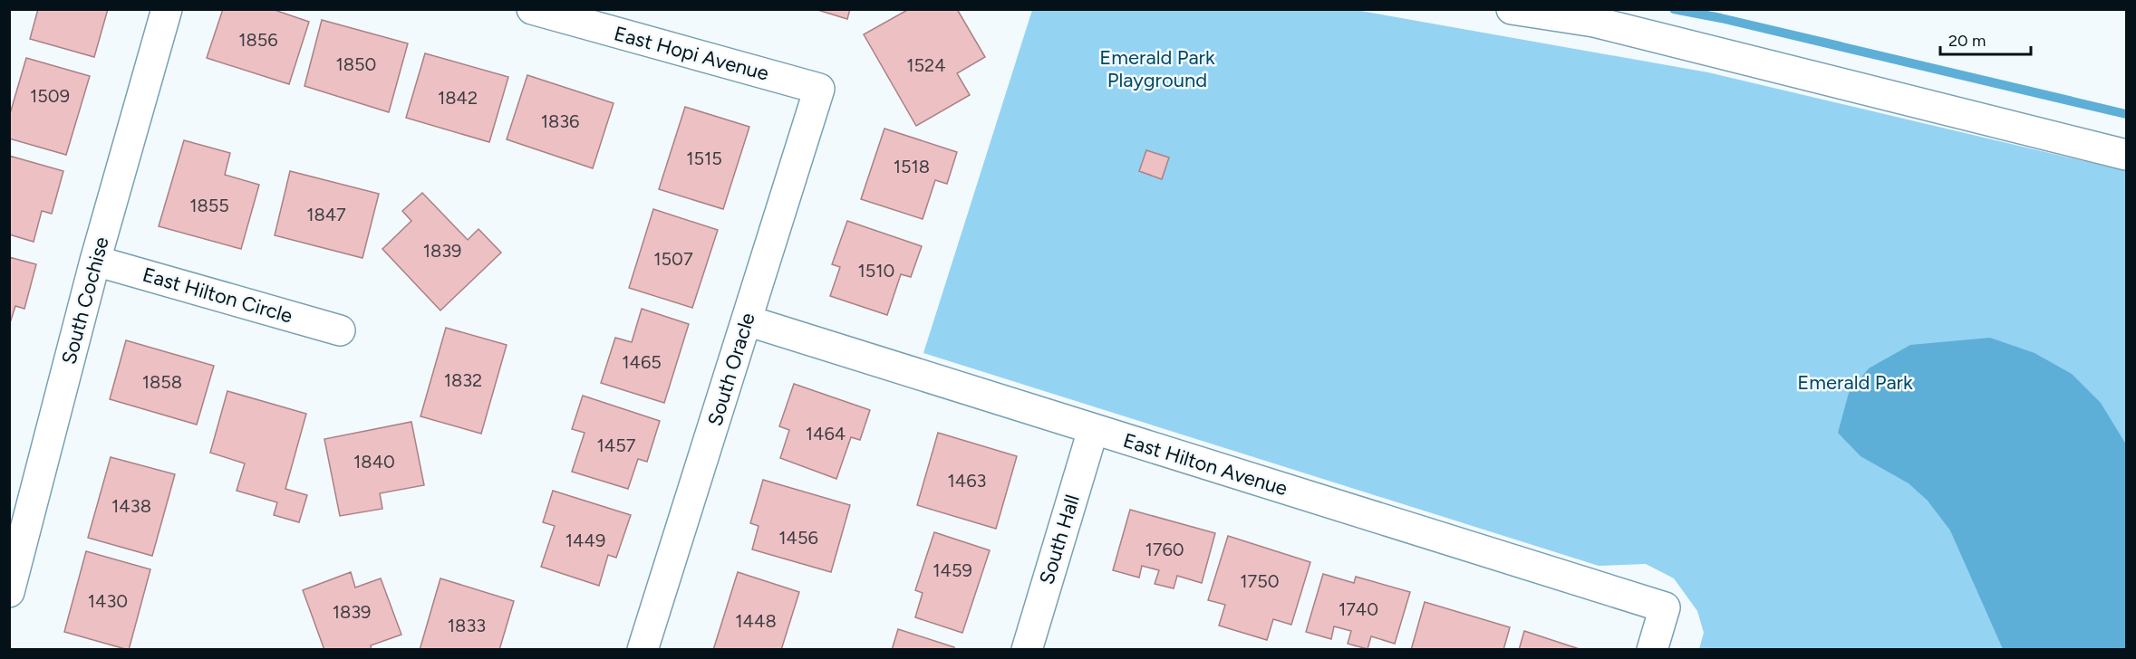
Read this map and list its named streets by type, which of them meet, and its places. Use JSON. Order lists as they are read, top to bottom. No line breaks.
{"streets":{"street":["East Hopi Avenue","East Hilton Circle","South Cochise","South Oracle","East Hilton Avenue","South Hall"]},"crossings":[["East Hopi Avenue","South Oracle"],["East Hilton Circle","South Cochise"],["South Oracle","East Hilton Avenue"],["East Hilton Avenue","South Hall"]],"parks":["Emerald Park Playground","Emerald Park"],"house_numbers":["1856","1850","1524","1509","1842","1836","1515","1518","1855","1847","1839","1507","1510","1465","1832","1858","1464","1457","1840","1463","1438","1456","1449","1760","1459","1750","1430","1740","1839","1448","1833"],"scale_bar":"20 m"}
